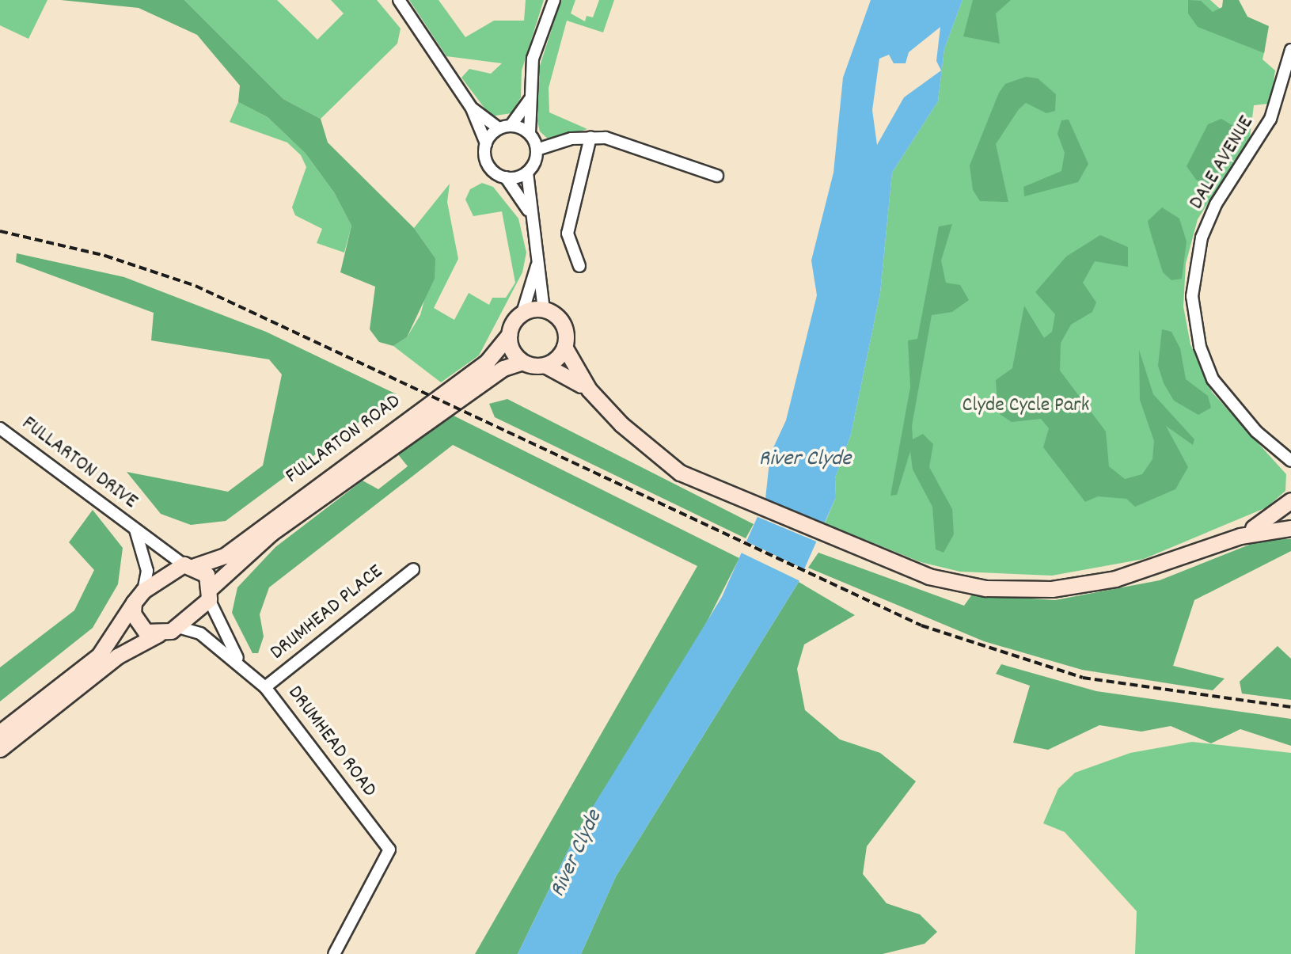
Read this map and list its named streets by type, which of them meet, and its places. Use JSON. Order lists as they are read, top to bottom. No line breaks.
{"streets":{"street":["DALE AVENUE","FULLARTON ROAD","FULLARTON DRIVE","DRUMHEAD PLACE","DRUMHEAD ROAD"]},"crossings":[["FULLARTON ROAD","FULLARTON DRIVE"],["DRUMHEAD PLACE","DRUMHEAD ROAD"]],"water":["River Clyde"],"parks":["Clyde Cycle Park"]}
